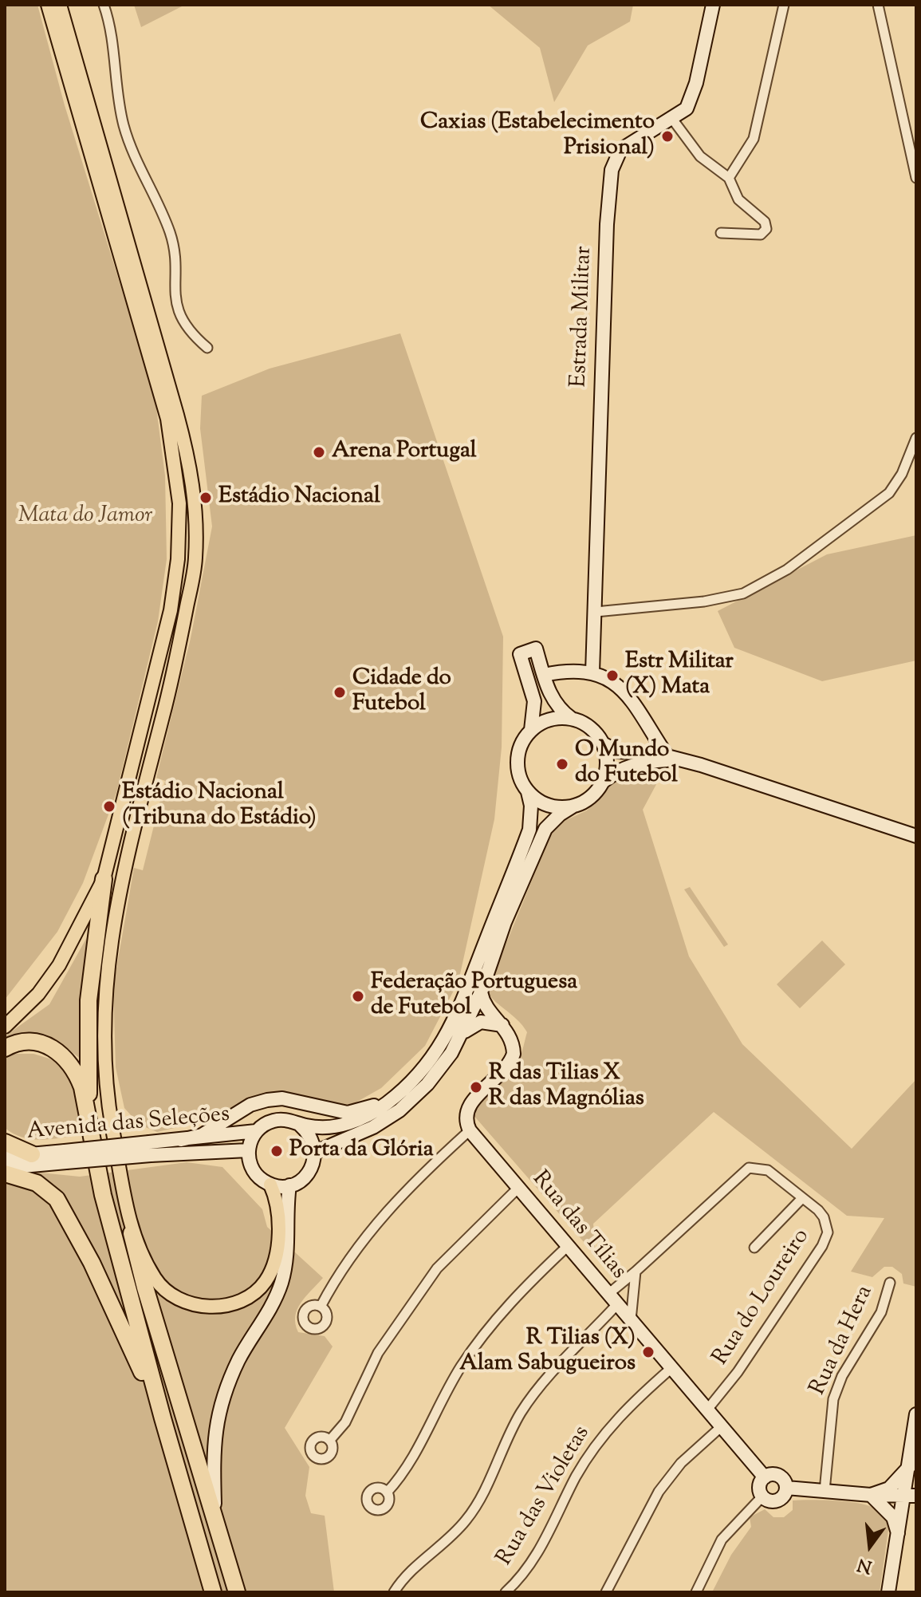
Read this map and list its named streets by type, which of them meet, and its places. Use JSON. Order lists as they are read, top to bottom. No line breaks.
{"streets":{"street":["Estrada Militar","Avenida das Seleções","Rua das Tílias","Rua do Loureiro","Rua da Hera","Rua das Violetas"]},"crossings":[["Rua das Tílias","Rua do Loureiro"],["Rua das Tílias","Rua das Violetas"]],"parks":["Mata do Jamor"],"places":["Caxias (Estabelecimento Prisional)","Arena Portugal","Estádio Nacional","Estr Militar (X) Mata","Cidade do Futebol","O Mundo do Futebol","Estádio Nacional (Tribuna do Estádio)","Federação Portuguesa de Futebol","R das Tilias X R das Magnólias","Porta da Glória","R Tilias (X) Alam Sabugueiros"],"north":"bottom"}
